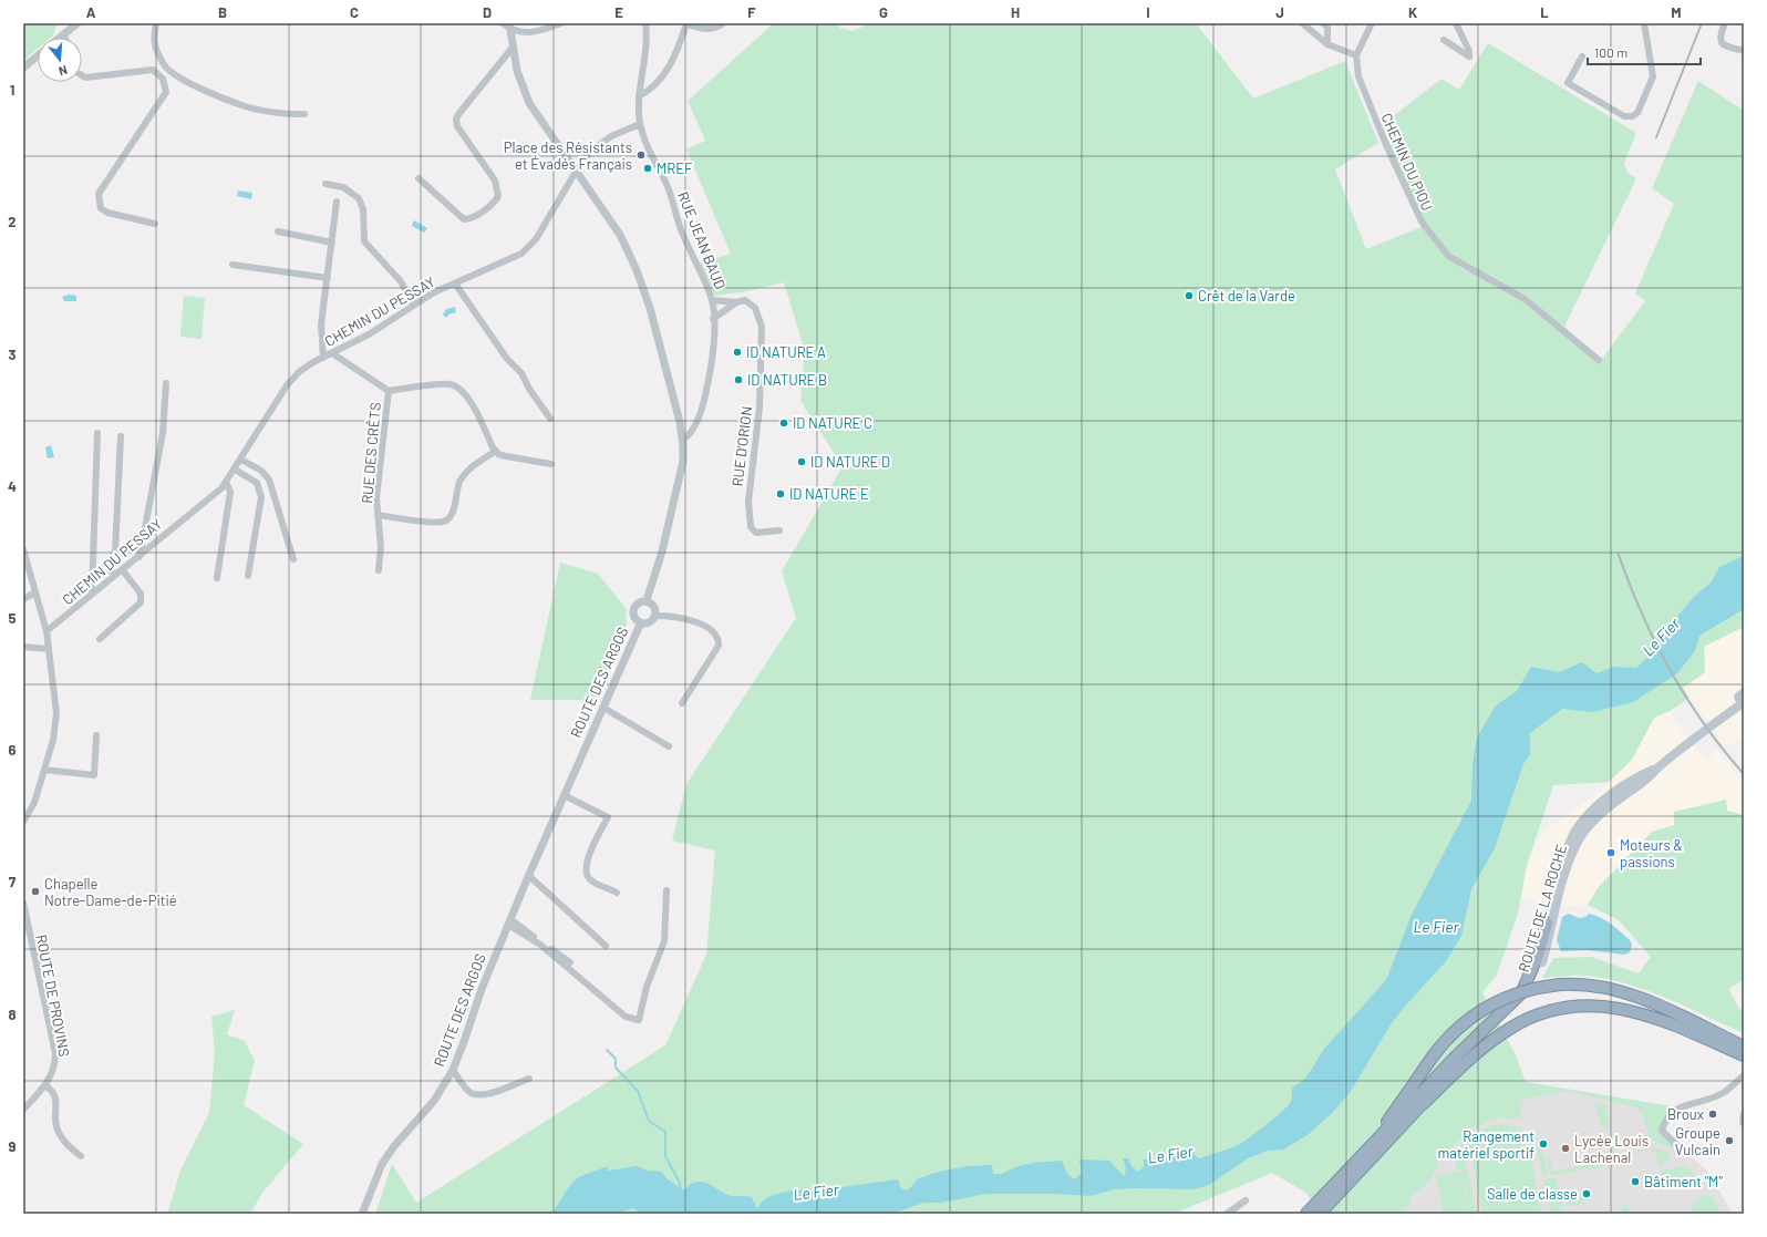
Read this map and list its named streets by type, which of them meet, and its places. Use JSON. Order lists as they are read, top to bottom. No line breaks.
{"streets":{"highway":["ROUTE DE LA ROCHE"],"street":["CHEMIN DU PIOU","RUE JEAN BAUD","CHEMIN DU PESSAY","RUE D’ORION","RUE DES CRÊTS","ROUTE DES ARGOS","ROUTE DE PROVINS"]},"crossings":[["RUE JEAN BAUD","CHEMIN DU PESSAY"]],"water":["Le Fier"],"places":["Place des Résistants et Évadés Français","MREF","Crêt de la Varde","ID NATURE A","ID NATURE B","ID NATURE C","ID NATURE D","ID NATURE E","Moteurs & passions","Chapelle Notre-Dame-de-Pitié","Broux","Groupe Vulcain","Rangement matériel sportif","Lycée Louis Lachenal","Bâtiment \"M\"","Salle de classe"],"scale_bar":"100 m","north":"bottom","grid":{"columns":["A","B","C","D","E","F","G","H","I","J","K","L","M"],"rows":["1","2","3","4","5","6","7","8","9"]}}
